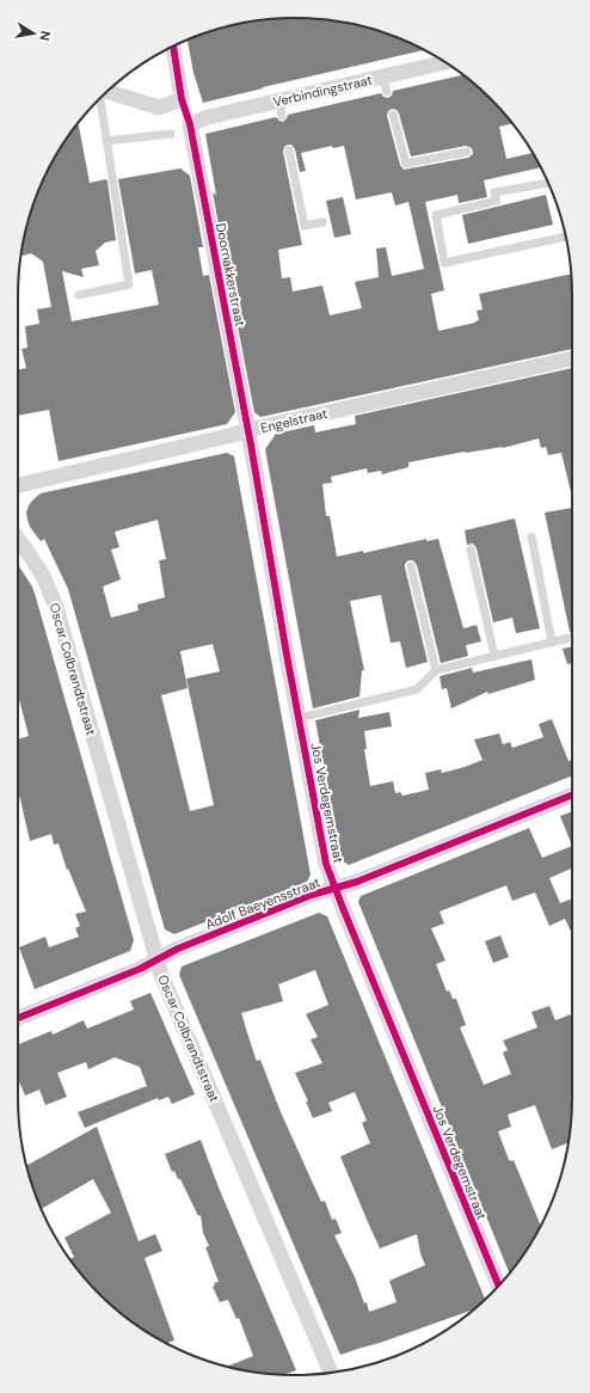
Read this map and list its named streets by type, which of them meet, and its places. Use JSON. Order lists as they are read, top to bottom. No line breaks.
{"streets":{"street":["Verbindingstraat","Doornakkerstraat","Engelstraat","Oscar Colbrandtstraat","Jos Verdegemstraat","Adolf Baeyensstraat"]},"crossings":[["Verbindingstraat","Doornakkerstraat"],["Doornakkerstraat","Engelstraat"],["Doornakkerstraat","Jos Verdegemstraat"],["Engelstraat","Jos Verdegemstraat"],["Oscar Colbrandtstraat","Adolf Baeyensstraat"],["Jos Verdegemstraat","Adolf Baeyensstraat"]],"north":"right"}
